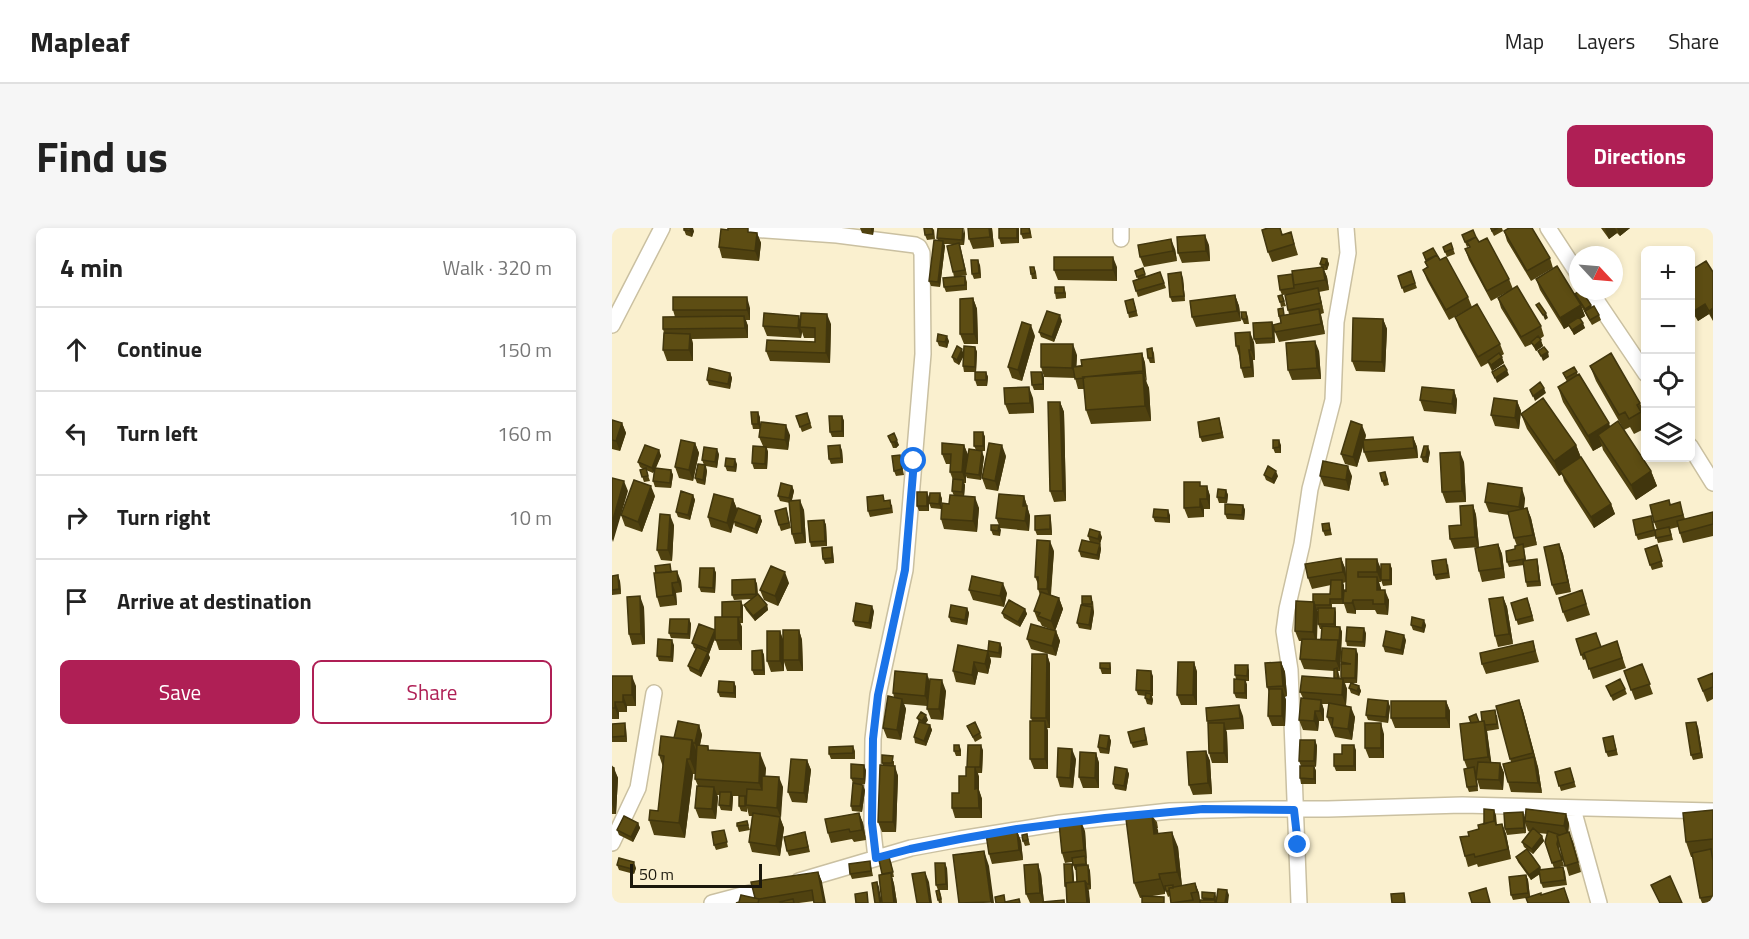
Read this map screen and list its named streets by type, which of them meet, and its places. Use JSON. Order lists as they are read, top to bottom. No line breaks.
{"scale_bar":"50 m","north":"bottom right","page":{"header":"Mapleaf","nav":["Map","Layers","Share"],"title":"Find us","buttons":["Directions",["Save","Share"]],"heading":["4 min","Walk · 320 m"],"map_buttons":["+","−"],"list":[["Continue","150 m"],["Turn left","160 m"],["Turn right","10 m"],"Arrive at destination"],"scale":"50 m"}}
